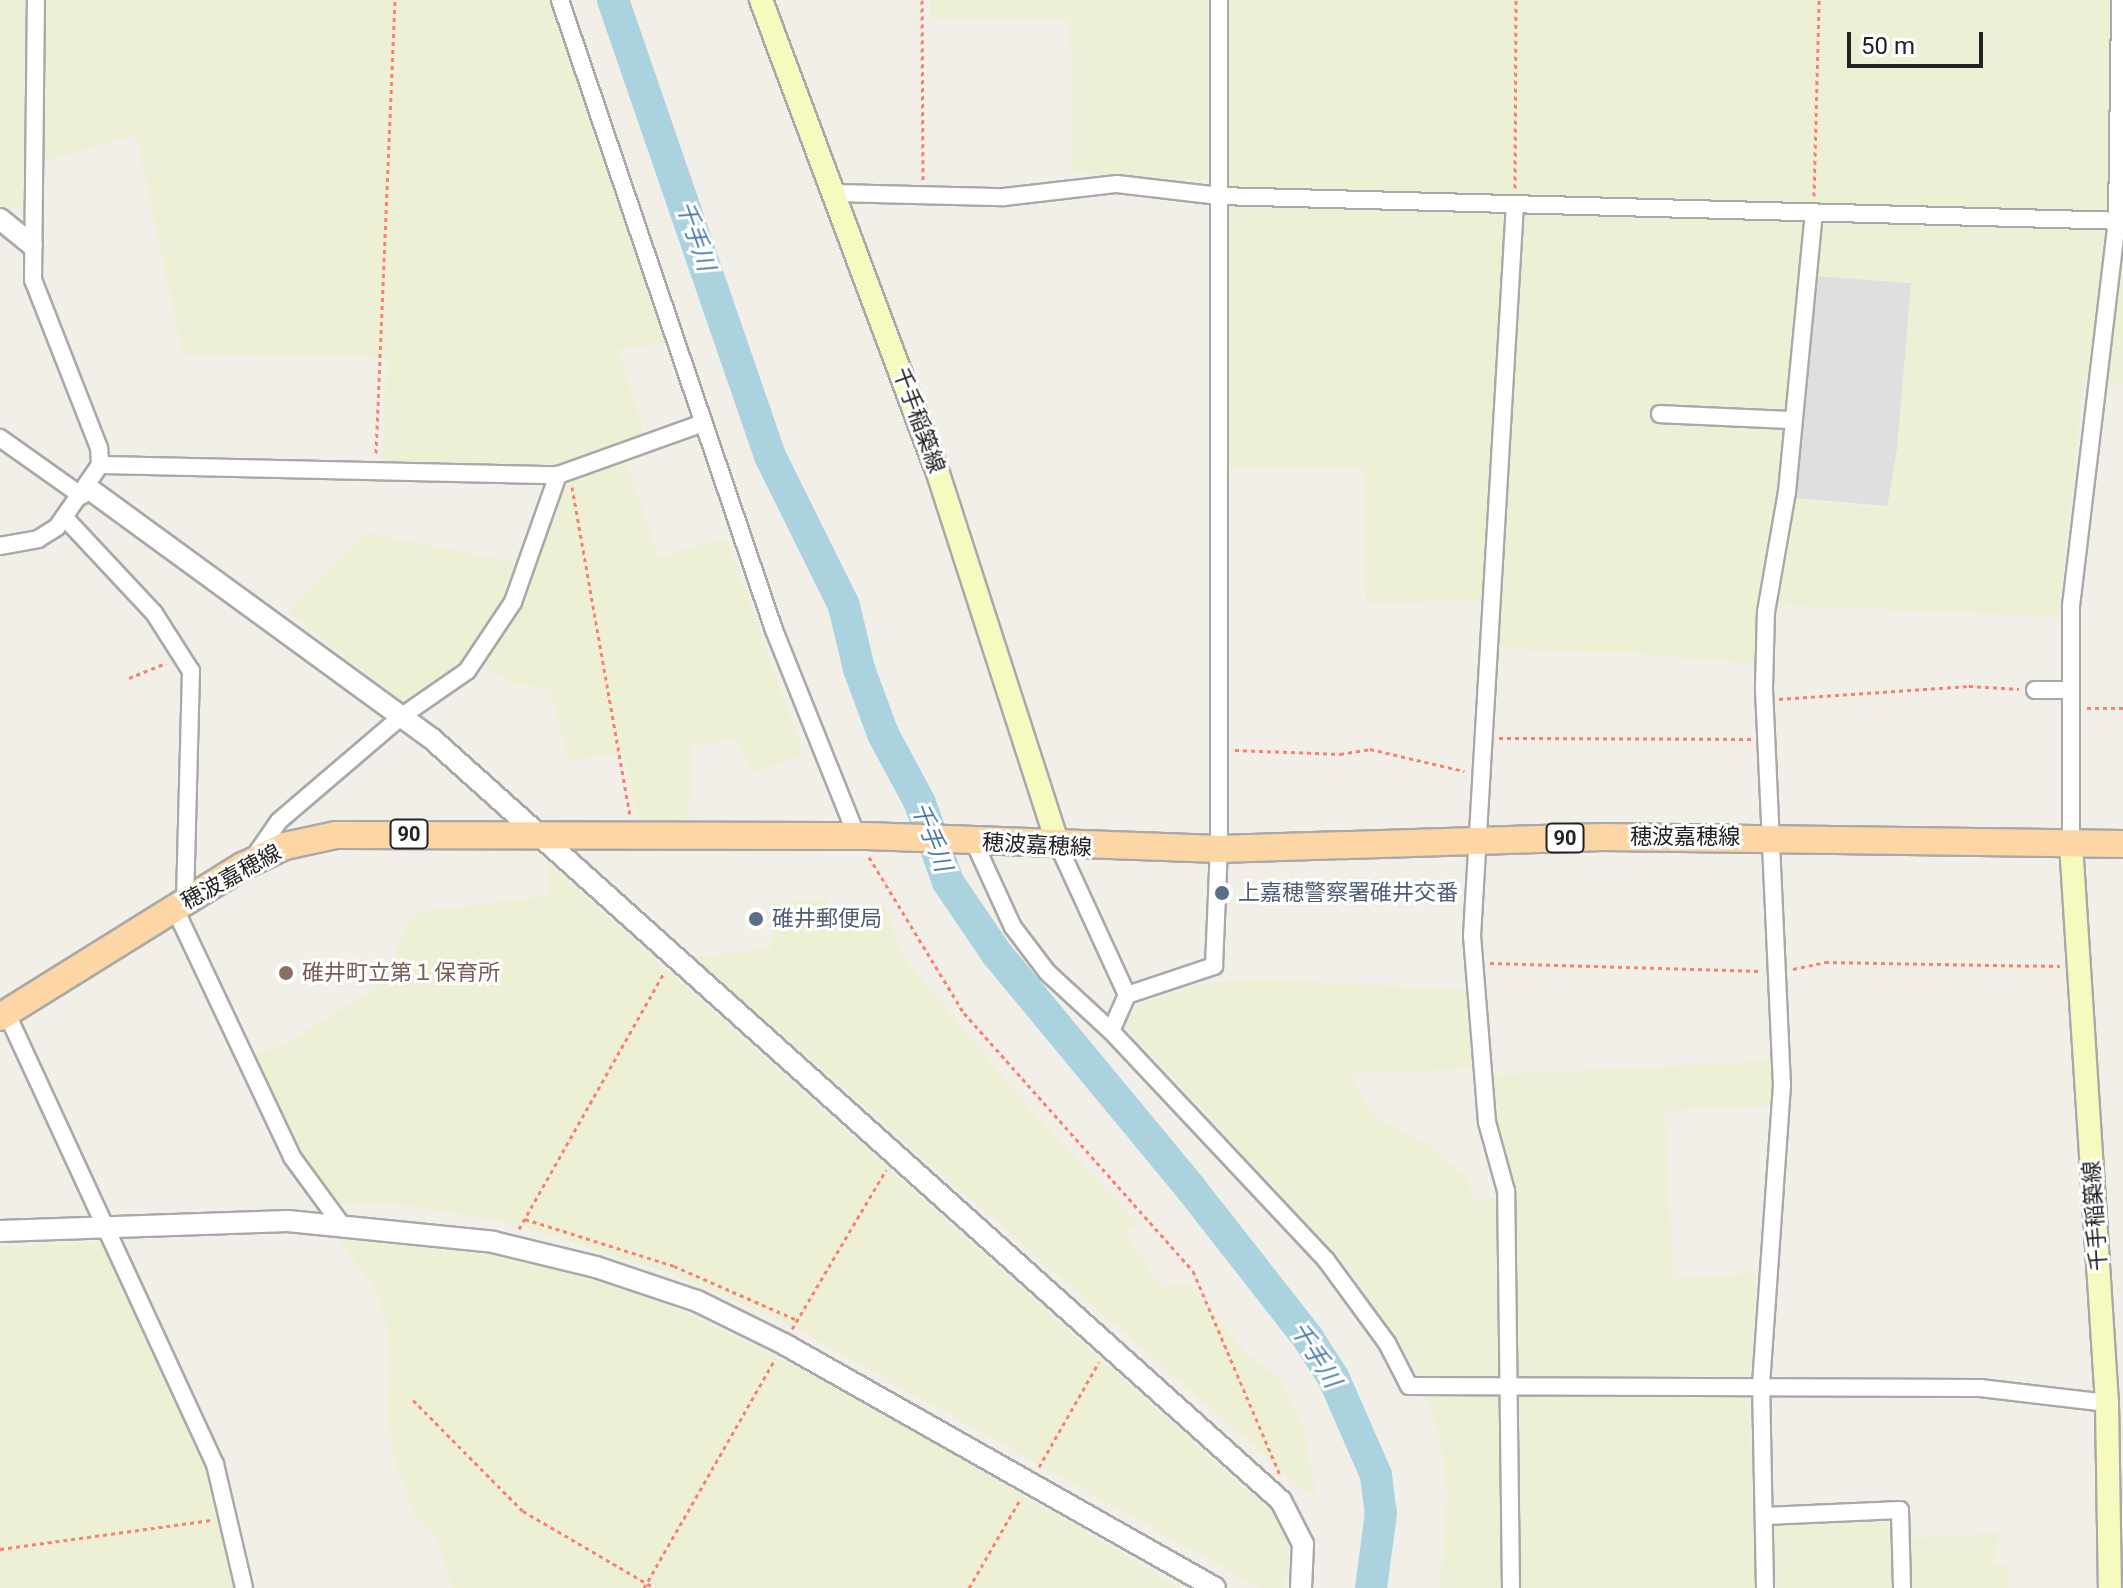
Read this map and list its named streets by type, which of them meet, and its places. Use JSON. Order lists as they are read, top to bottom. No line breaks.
{"streets":{"main road":["千手稲築線","90","穂波嘉穂線"]},"crossings":[["千手稲築線","穂波嘉穂線"]],"water":["千手川"],"places":["上嘉穂警察署碓井交番","碓井郵便局","碓井町立第１保育所"],"scale_bar":"50 m"}
